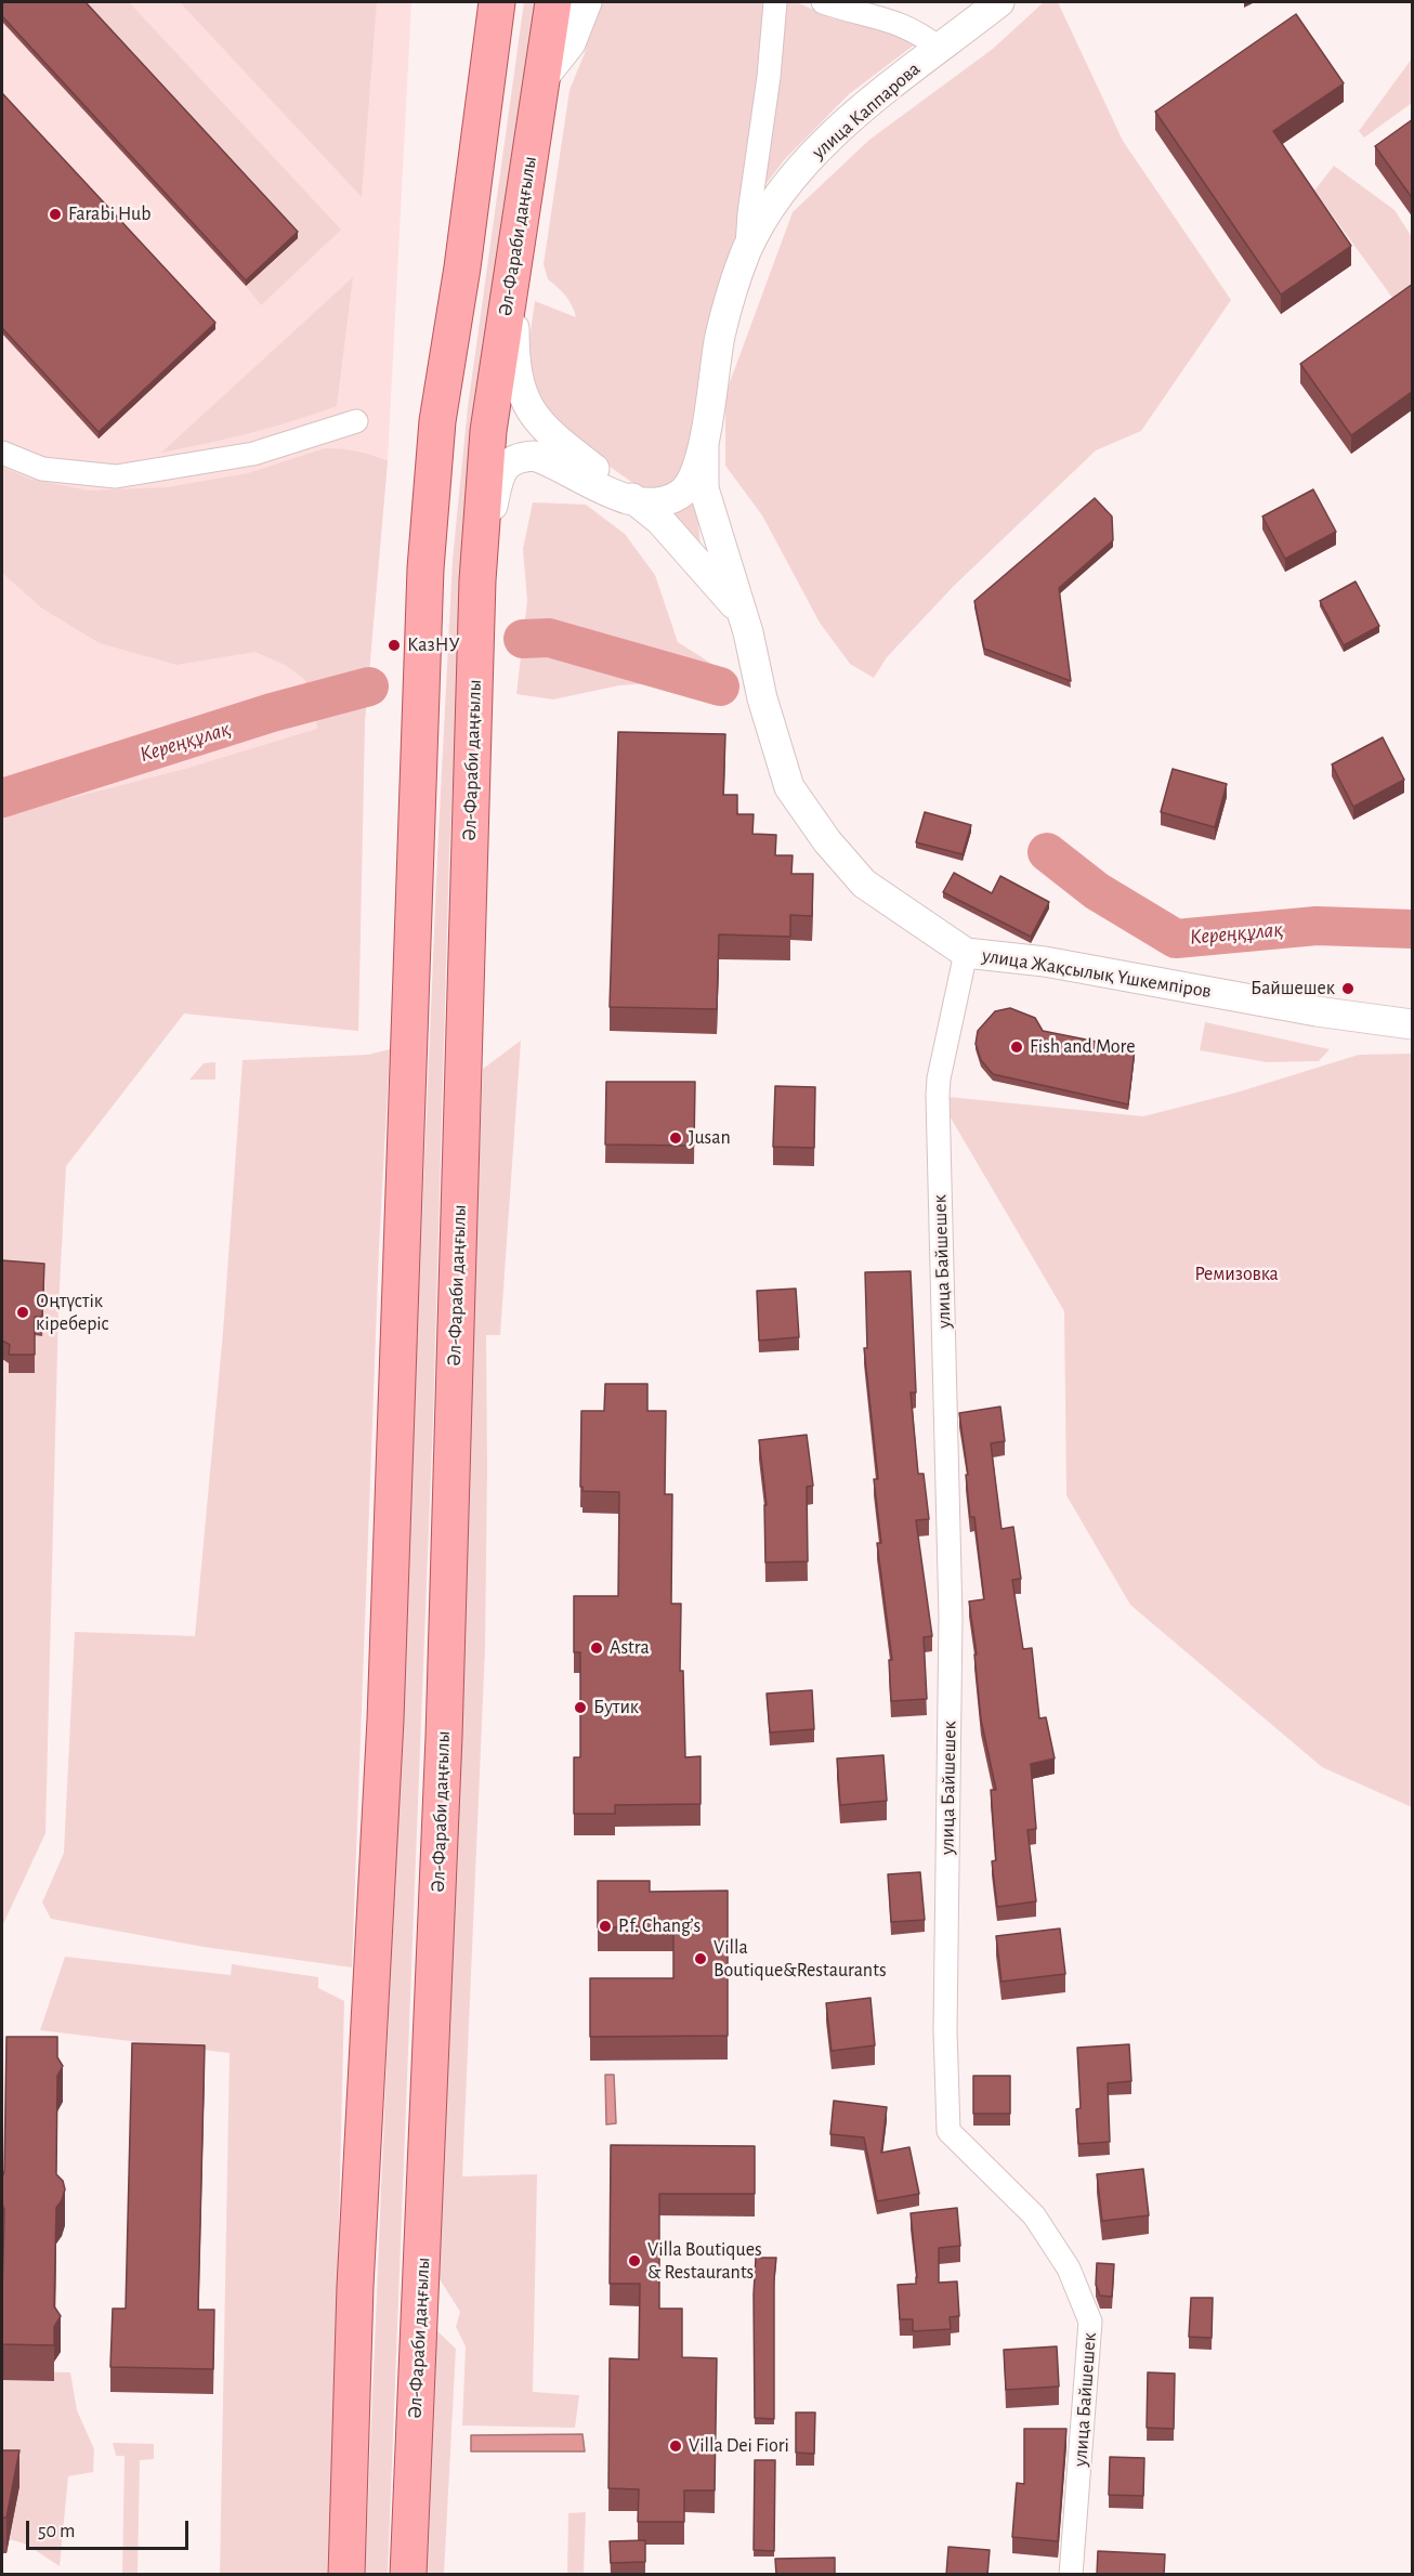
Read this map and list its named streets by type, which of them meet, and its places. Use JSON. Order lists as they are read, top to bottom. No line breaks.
{"streets":{"main road":["Әл-Фараби даңғылы"],"street":["улица Каппарова","улица Жақсылық Үшкемпіров","улица Байшешек"]},"crossings":[["улица Каппарова","улица Жақсылық Үшкемпіров"],["улица Жақсылық Үшкемпіров","улица Байшешек"]],"water":["Кереңқұлақ"],"parks":["Ремизовка"],"places":["Farabi Hub","КазНУ","Байшешек","Fish and More","Jusan","Оңтүстік кіреберіс","Astra","Бутик","P.f. Chang’s","Villa Boutique&Restaurants","Villa Boutiques & Restaurants","Villa Dei Fiori"],"scale_bar":"50 m"}
